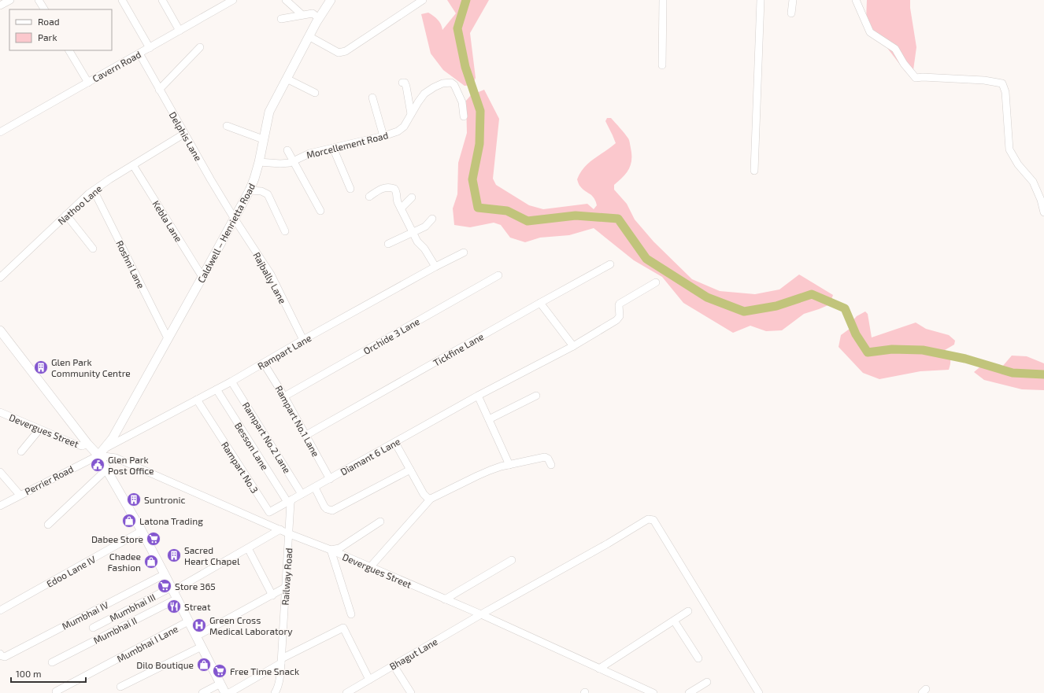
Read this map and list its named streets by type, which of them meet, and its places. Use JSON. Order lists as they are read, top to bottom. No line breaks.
{"streets":{"main road":["Caldwell – Henrietta Road"],"street":["Cavern Road","Delphis Lane","Morcellement Road","Nathoo Lane","Kebla Lane","Roshni Lane","Rajbally Lane","Orchide 3 Lane","Tickfine Lane","Rampart Lane","Rampart No.1 Lane","Devergues Street","Rampart No.2 Lane","Besson Lane","Diamant 6 Lane","Rampart No.3","Perrier Road","Edoo Lane IV","Railway Road","Mumbhai III","Mumbhai IV","Mumbhai II","Mumbhai I Lane","Bhagut Lane"]},"crossings":[["Cavern Road","Delphis Lane"],["Delphis Lane","Nathoo Lane"],["Delphis Lane","Caldwell – Henrietta Road"],["Delphis Lane","Rajbally Lane"],["Morcellement Road","Caldwell – Henrietta Road"],["Nathoo Lane","Kebla Lane"],["Nathoo Lane","Roshni Lane"],["Kebla Lane","Caldwell – Henrietta Road"],["Caldwell – Henrietta Road","Roshni Lane"],["Caldwell – Henrietta Road","Rajbally Lane"],["Caldwell – Henrietta Road","Rampart Lane"],["Caldwell – Henrietta Road","Devergues Street"],["Caldwell – Henrietta Road","Perrier Road"],["Rajbally Lane","Rampart Lane"],["Orchide 3 Lane","Rampart No.1 Lane"],["Tickfine Lane","Rampart No.1 Lane"],["Rampart Lane","Rampart No.1 Lane"],["Rampart Lane","Devergues Street"],["Rampart Lane","Rampart No.2 Lane"],["Rampart Lane","Besson Lane"],["Rampart Lane","Rampart No.3"],["Rampart Lane","Perrier Road"],["Rampart No.1 Lane","Diamant 6 Lane"],["Devergues Street","Perrier Road"],["Devergues Street","Railway Road"],["Devergues Street","Bhagut Lane"],["Rampart No.2 Lane","Diamant 6 Lane"],["Besson Lane","Diamant 6 Lane"],["Mumbhai III","Mumbhai II"]],"places":{"building":["Glen Park Community Centre","Suntronic","Sacred Heart Chapel"],"public building":["Glen Park Post Office"],"shop":["Latona Trading","Chadee Fashion","Dilo Boutique"],"supermarket":["Dabee Store","Store 365","Free Time Snack"],"restaurant":["Streat"],"hospital":["Green Cross Medical Laboratory"]},"legend":["Road","Park"],"scale_bar":"100 m"}
